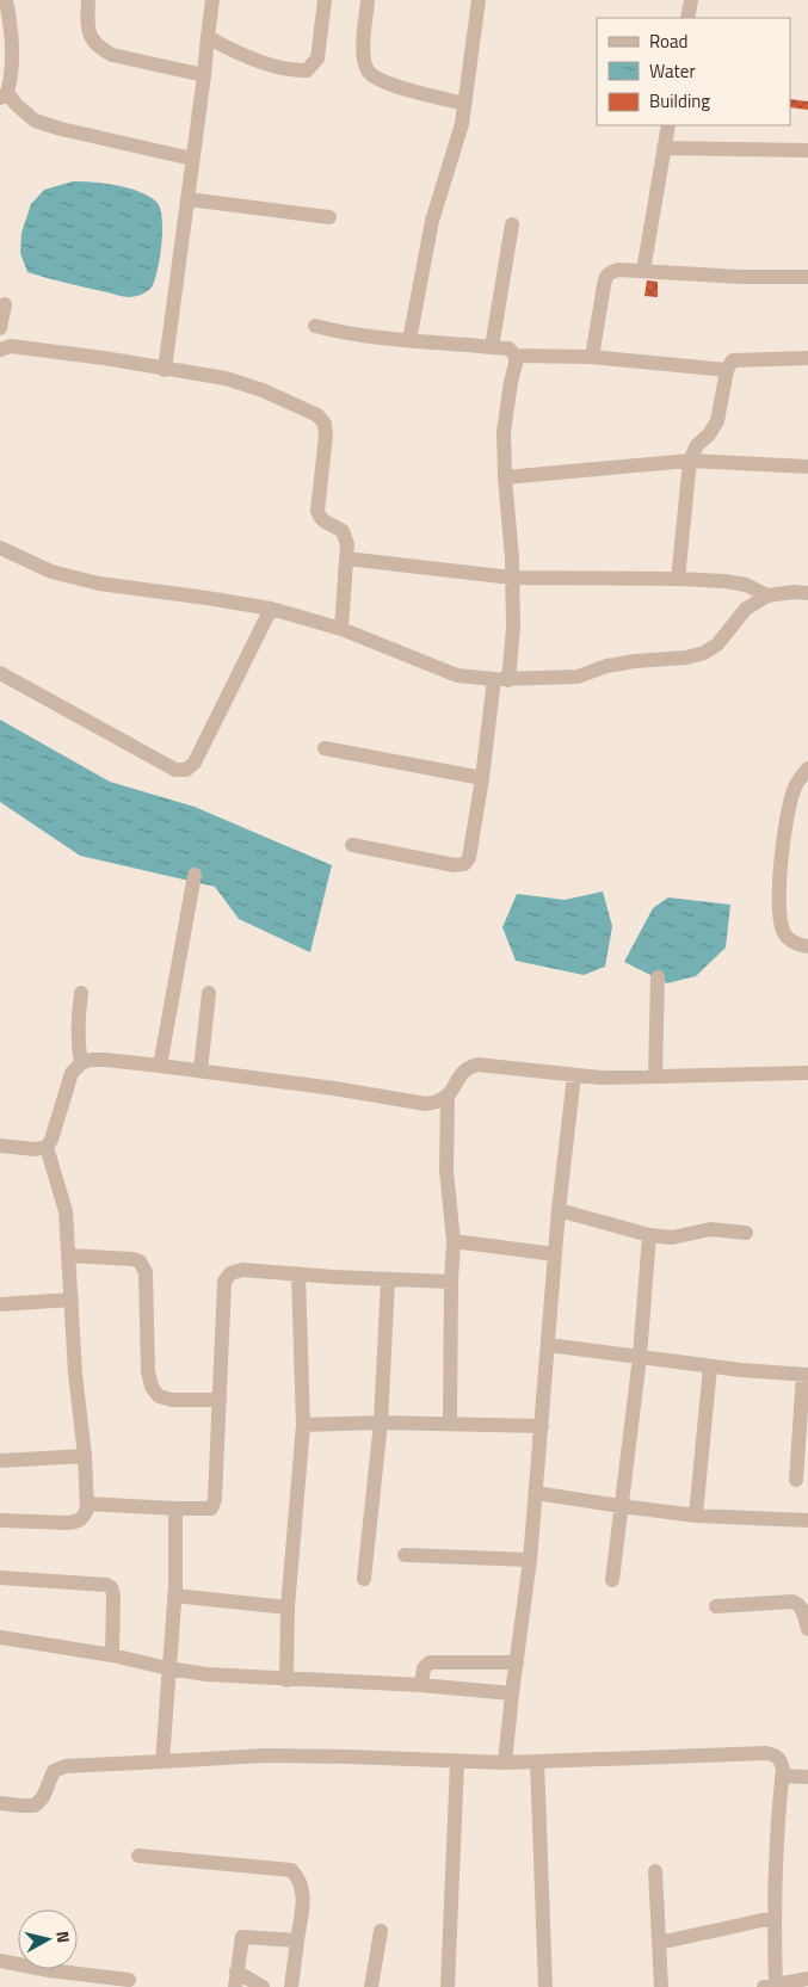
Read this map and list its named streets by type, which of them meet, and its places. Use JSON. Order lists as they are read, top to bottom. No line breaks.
{"legend":["Road","Water","Building"],"north":"right"}
